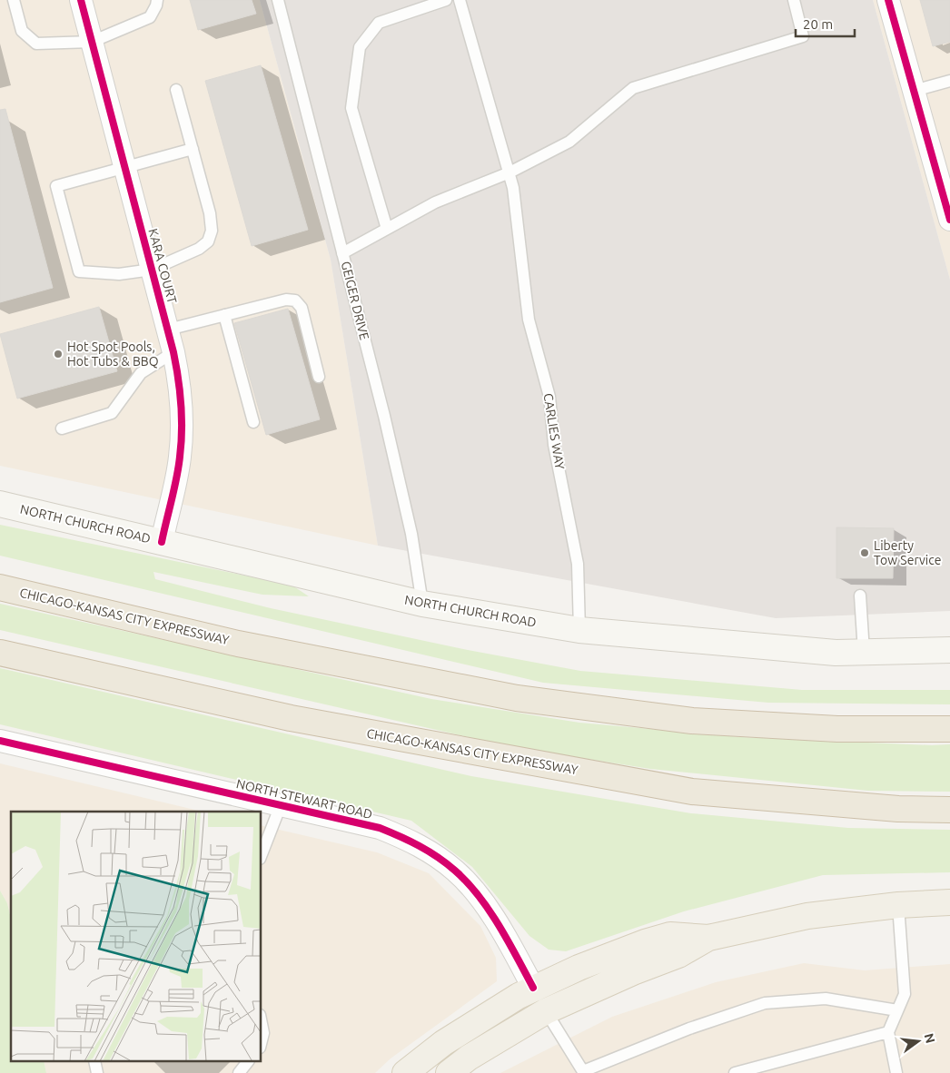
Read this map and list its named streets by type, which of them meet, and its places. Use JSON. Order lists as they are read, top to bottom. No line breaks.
{"streets":{"highway":["CHICAGO-KANSAS CITY EXPRESSWAY"],"main road":["NORTH CHURCH ROAD"],"street":["KARA COURT","NORTH STEWART ROAD"],"lane":["GEIGER DRIVE","CARLIES WAY"]},"crossings":[["KARA COURT","NORTH CHURCH ROAD"],["GEIGER DRIVE","NORTH CHURCH ROAD"],["CARLIES WAY","NORTH CHURCH ROAD"]],"places":["Hot Spot Pools, Hot Tubs & BBQ","Liberty Tow Service"],"scale_bar":"20 m","north":"right"}
